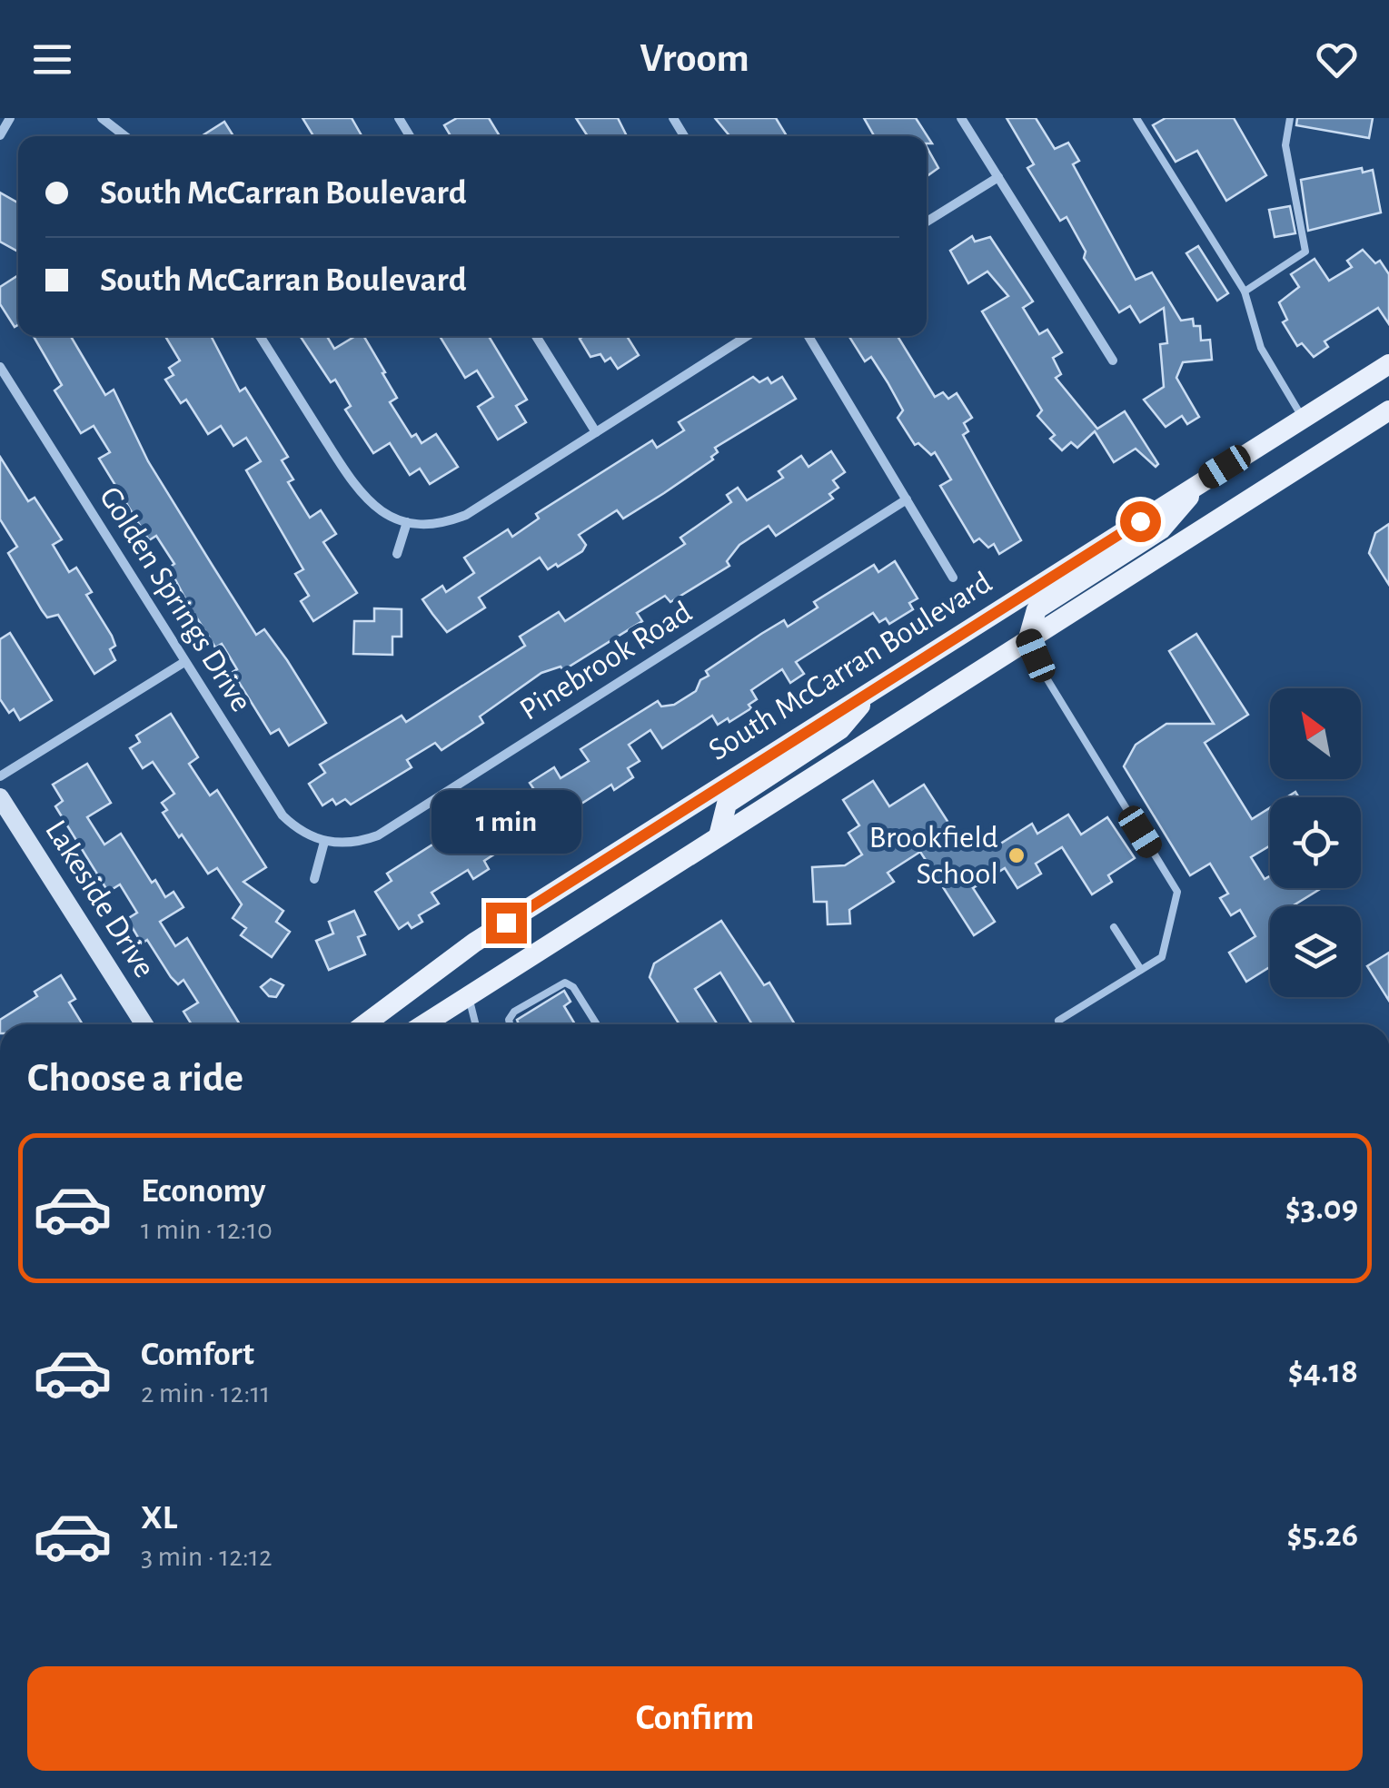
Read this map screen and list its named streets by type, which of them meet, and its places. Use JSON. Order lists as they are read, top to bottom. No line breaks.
{"streets":{"main road":["South McCarran Boulevard","Lakeside Drive"],"street":["Golden Springs Drive","Pinebrook Road"]},"crossings":[["Golden Springs Drive","Pinebrook Road"]],"places":["Brookfield School"],"north":"top left","page":{"header":"Vroom","banner":["South McCarran Boulevard","South McCarran Boulevard"],"bubble":"1 min","heading":"Choose a ride","list":[{"name":"Economy","note":"1 min · 12:10","value":"$3.09"},{"name":"Comfort","note":"2 min · 12:11","value":"$4.18"},{"name":"XL","note":"3 min · 12:12","value":"$5.26"}],"buttons":"Confirm"}}
